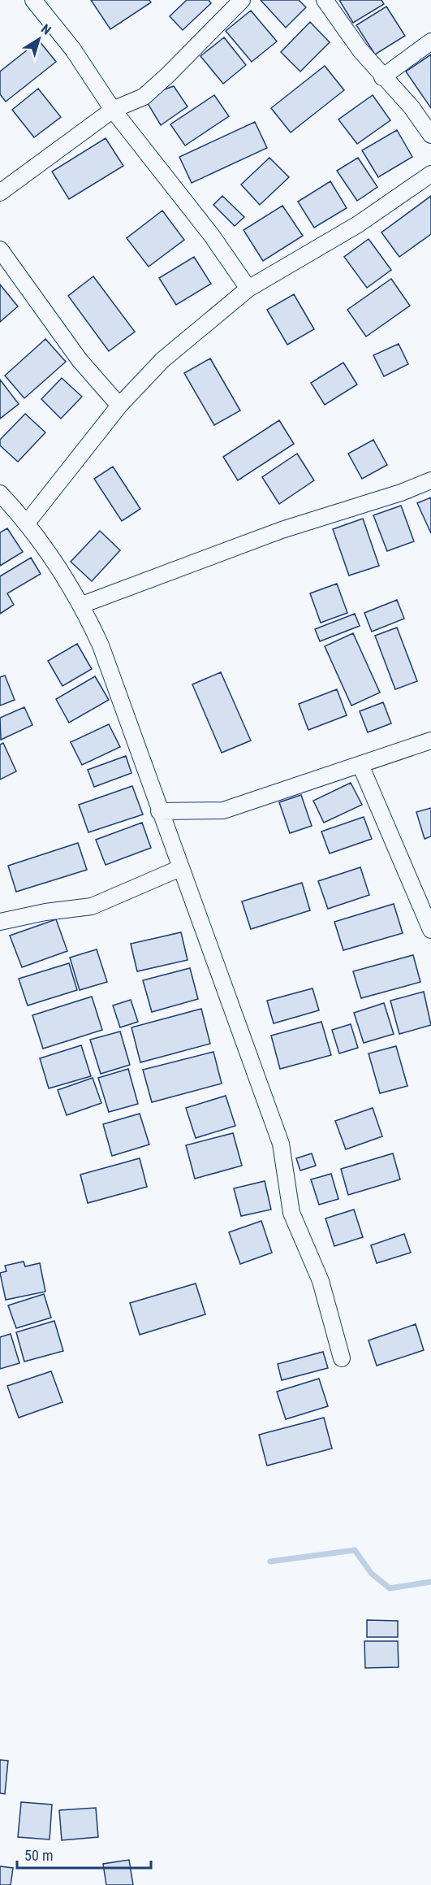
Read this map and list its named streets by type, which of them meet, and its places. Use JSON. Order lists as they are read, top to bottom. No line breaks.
{"scale_bar":"50 m","north":"top right"}
